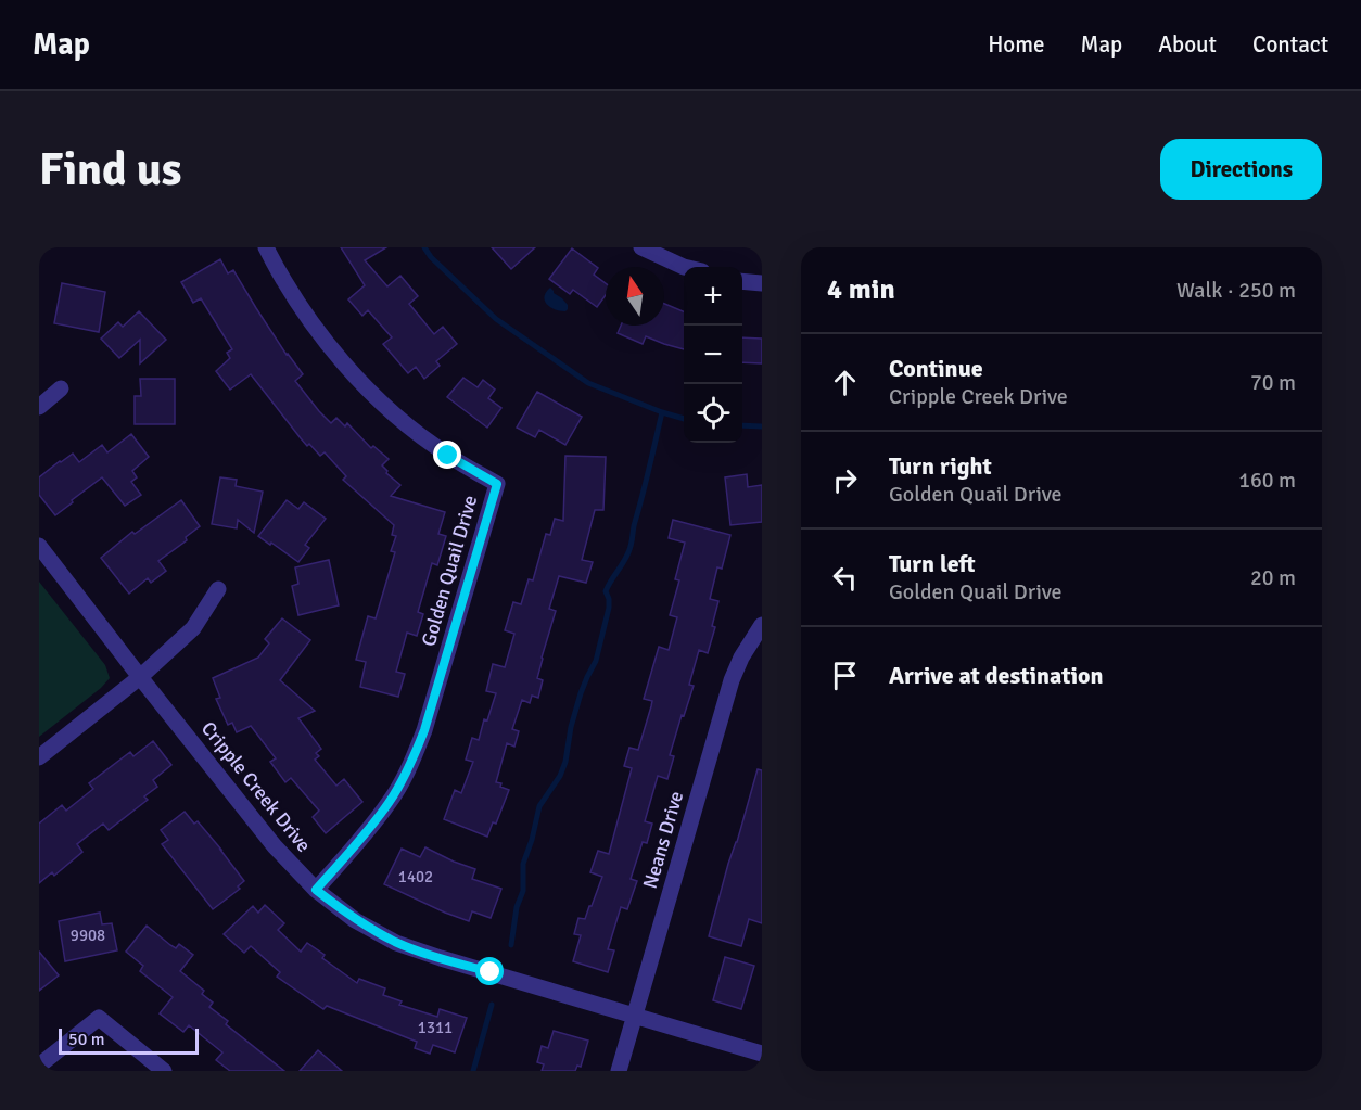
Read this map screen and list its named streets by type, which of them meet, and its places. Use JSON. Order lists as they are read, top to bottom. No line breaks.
{"streets":{"street":["Golden Quail Drive","Cripple Creek Drive","Neans Drive"]},"crossings":[["Golden Quail Drive","Cripple Creek Drive"],["Cripple Creek Drive","Neans Drive"]],"house_numbers":["1402","9908","1311"],"scale_bar":"50 m","north":"top","page":{"header":"Map","nav":["Home","Map","About","Contact"],"buttons":"Directions","title":"Find us","heading":["4 min","Walk · 250 m"],"map_buttons":["+","−"],"list":[["Continue","Cripple Creek Drive","70 m"],["Turn right","Golden Quail Drive","160 m"],["Turn left","Golden Quail Drive","20 m"],"Arrive at destination"],"scale":"50 m"}}
